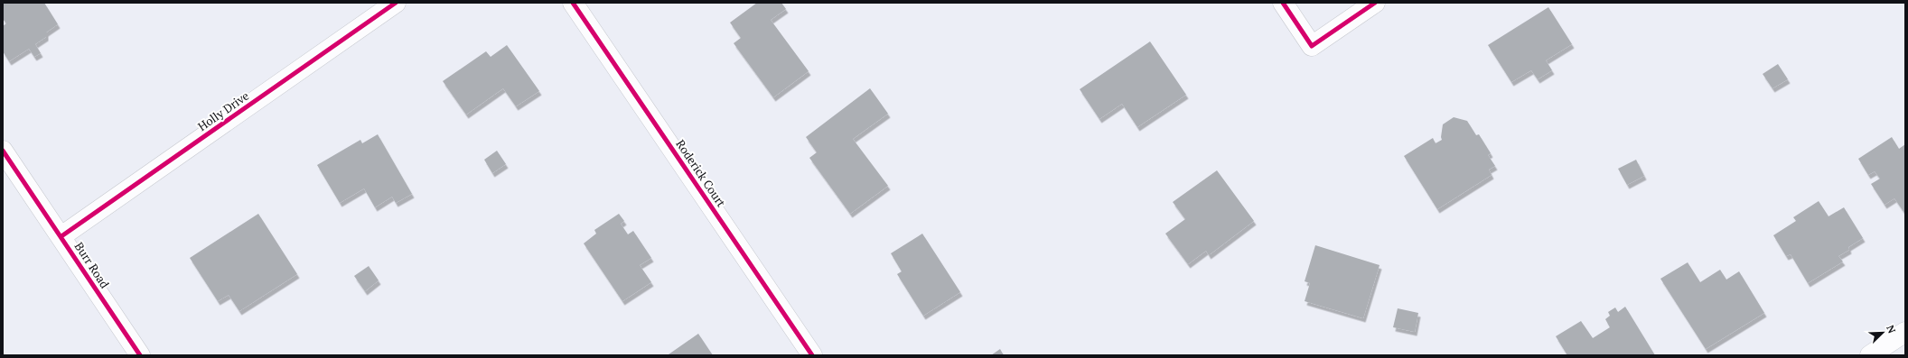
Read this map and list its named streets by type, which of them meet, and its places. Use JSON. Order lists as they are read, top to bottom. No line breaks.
{"streets":{"street":["Holly Drive","Roderick Court","Burr Road"]},"crossings":[["Holly Drive","Burr Road"]],"north":"top right"}
